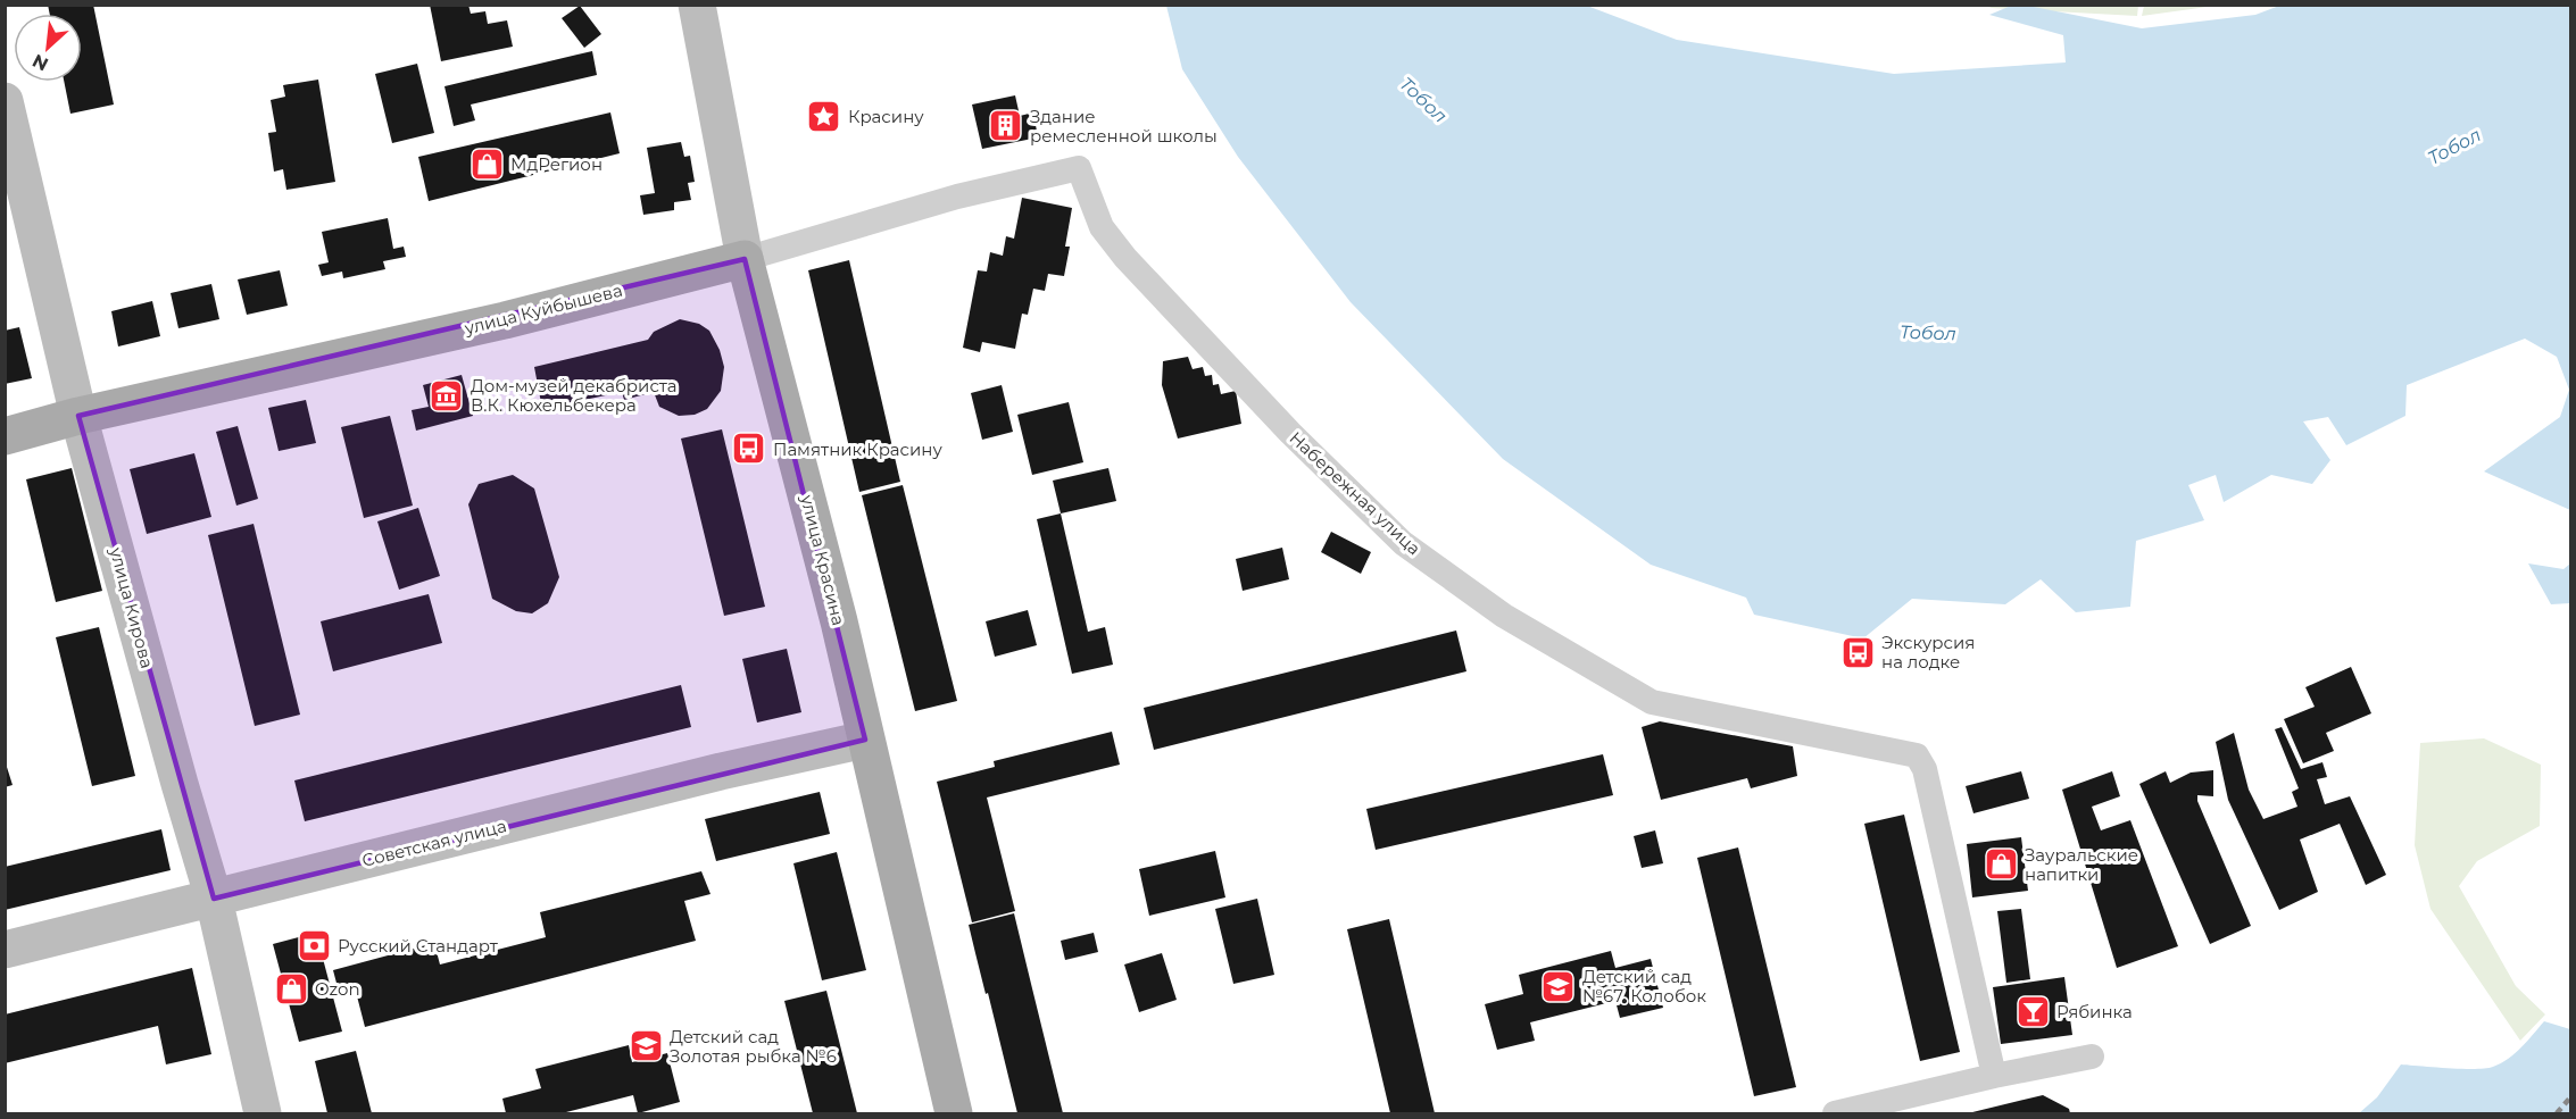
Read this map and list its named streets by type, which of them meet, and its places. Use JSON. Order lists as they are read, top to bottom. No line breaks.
{"streets":{"main road":["улица Куйбышева","улица Красина"],"street":["Набережная улица","улица Кирова","Советская улица"]},"crossings":[["улица Куйбышева","Набережная улица"],["улица Куйбышева","улица Красина"],["улица Куйбышева","улица Кирова"],["улица Красина","Советская улица"],["улица Кирова","Советская улица"]],"water":["Тобол"],"places":{"place":["Красину"],"building":["Здание ремесленной школы"],"shop":["МдРегион","Зауральские напитки","Ozon"],"museum":["Дом-музей декабриста В.К. Кюхельбекера"],"bus stop":["Памятник Красину","Экскурсия на лодке"],"bank":["Русский Стандарт"],"school or university":["Детский сад №67. Колобок","Детский сад Золотая рыбка №6"],"bar":["Рябинка"]},"north":"bottom left"}
